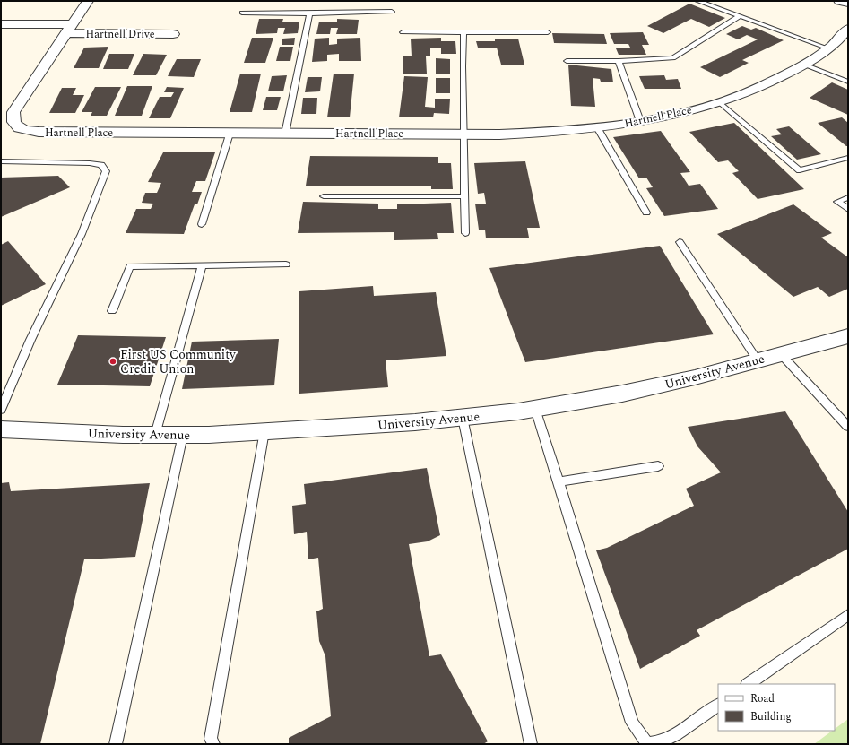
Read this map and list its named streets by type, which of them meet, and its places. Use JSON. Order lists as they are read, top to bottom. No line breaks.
{"streets":{"street":["Hartnell Drive","Hartnell Place","University Avenue"]},"crossings":[["Hartnell Drive","Hartnell Place"]],"places":["First US Community Credit Union"],"legend":["Road","Building"]}
